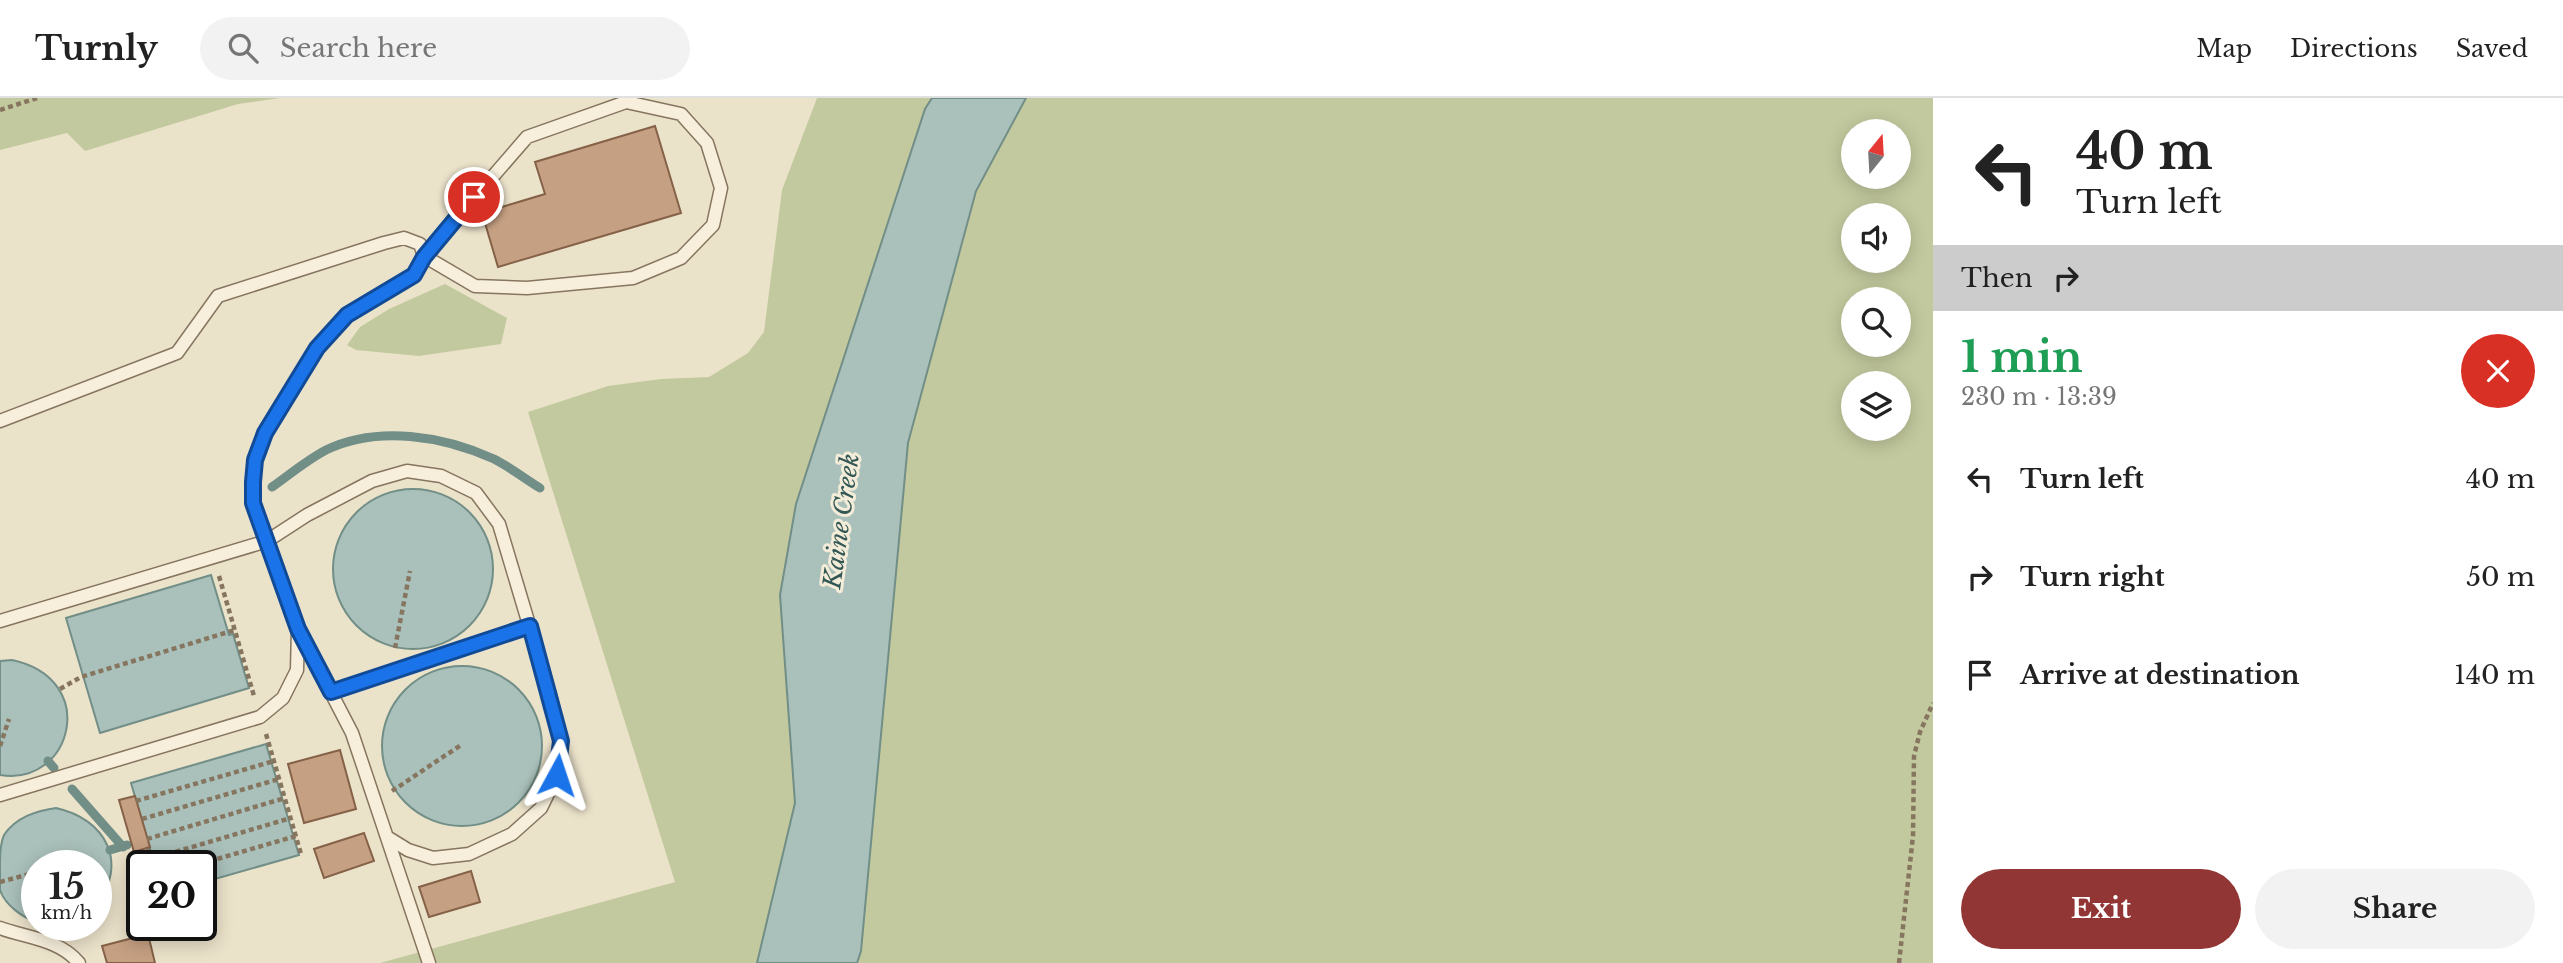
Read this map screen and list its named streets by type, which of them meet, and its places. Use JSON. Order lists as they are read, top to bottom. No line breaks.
{"water":["Kaine Creek"],"north":"top","page":{"header":"Turnly","search":"Search here","nav":["Map","Directions","Saved"],"turn":["40 m","Turn left"],"then":"Then","heading":["1 min","230 m · 13:39"],"list":[{"name":"Turn left","value":"40 m"},{"name":"Turn right","value":"50 m"},{"name":"Arrive at destination","value":"140 m"}],"speed":"15 km/h","limit":"20","buttons":["Exit","Share"]}}
